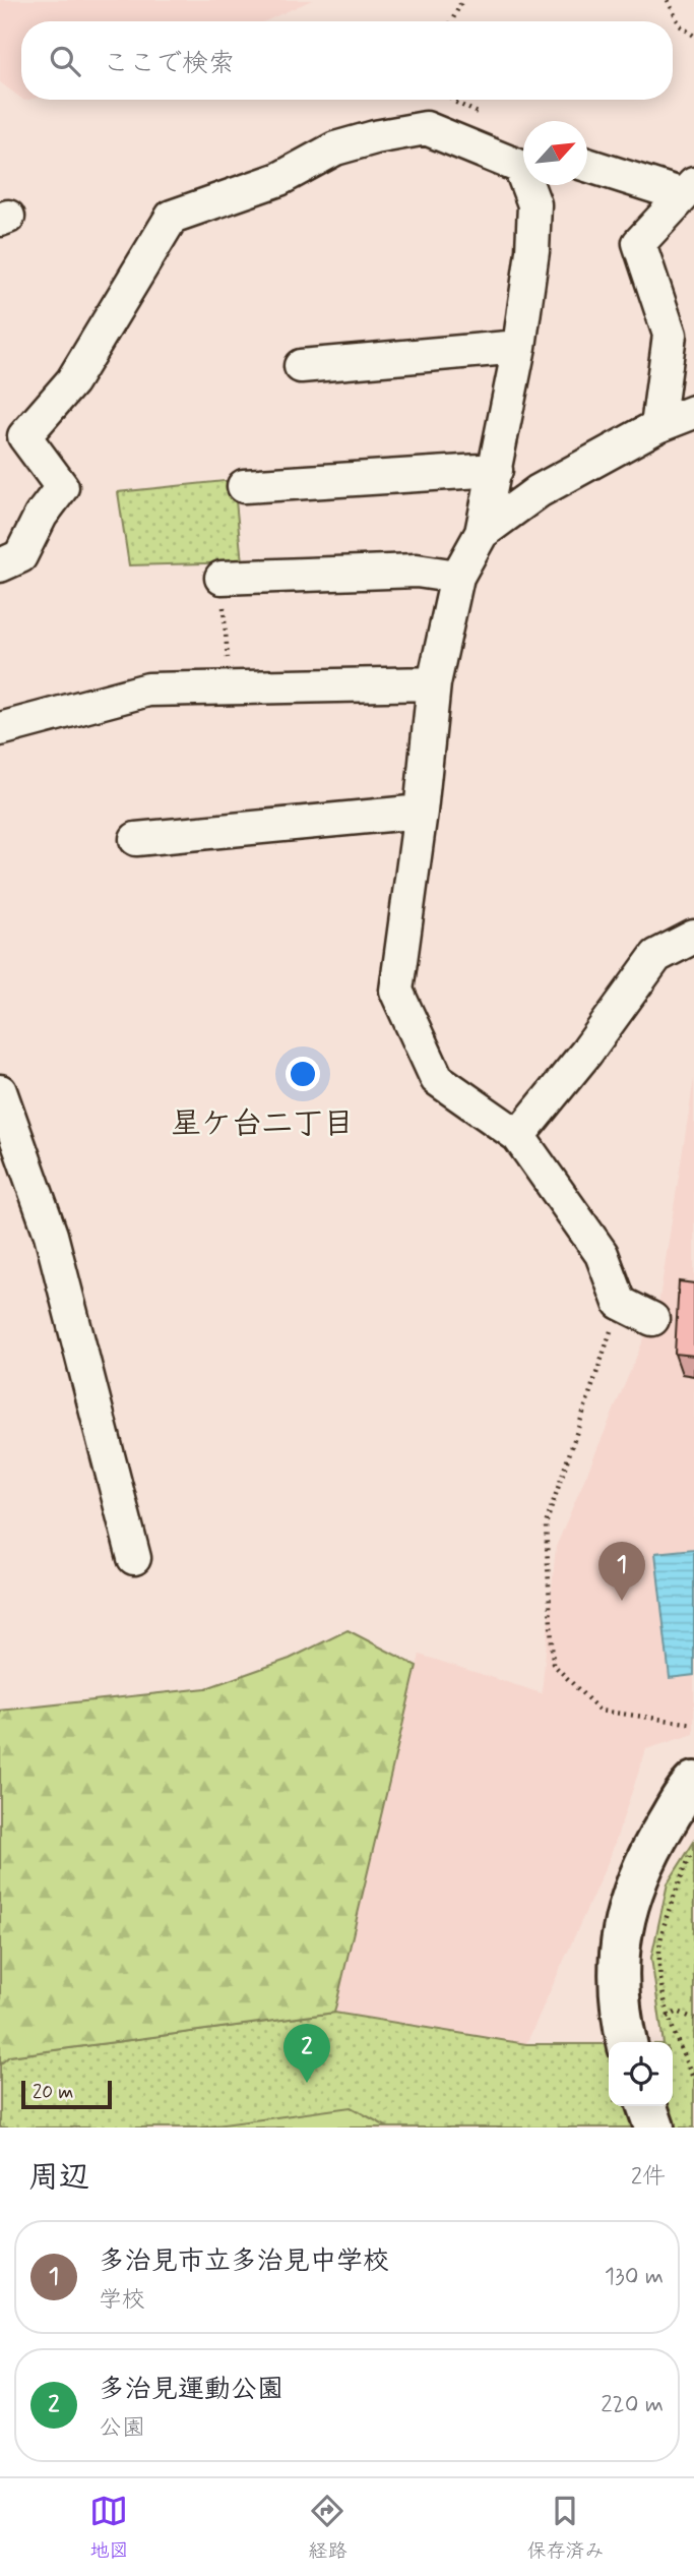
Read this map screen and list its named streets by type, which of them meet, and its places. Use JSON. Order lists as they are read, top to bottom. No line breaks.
{"districts":["星ケ台二丁目"],"scale_bar":"20 m","north":"top right","page":{"search":"ここで検索","pins":["1","2"],"scale":"20 m","heading":["周辺","2件"],"list":[{"mark":"1","name":"多治見市立多治見中学校","note":"学校","value":"130 m"},{"mark":"2","name":"多治見運動公園","note":"公園","value":"220 m"}],"nav":["地図","経路","保存済み"]}}
